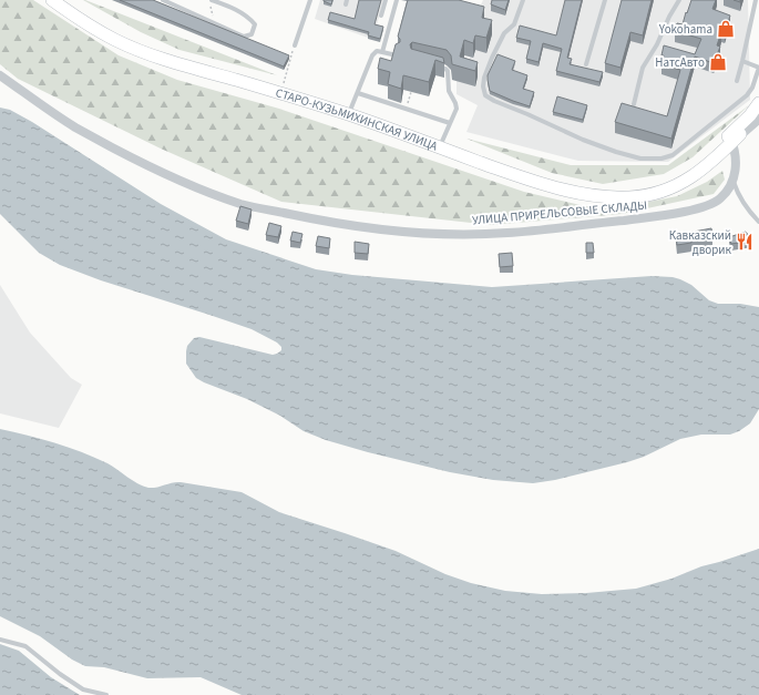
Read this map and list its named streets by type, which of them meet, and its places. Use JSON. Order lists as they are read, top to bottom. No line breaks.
{"streets":{"main road":["СТАРО-КУЗЬМИХИНСКАЯ УЛИЦА"],"street":["УЛИЦА ПРИРЕЛЬСОВЫЕ СКЛАДЫ"]},"places":{"shop":["Yokohama","НатсАвто"],"restaurant":["Кавказский дворик"]}}
